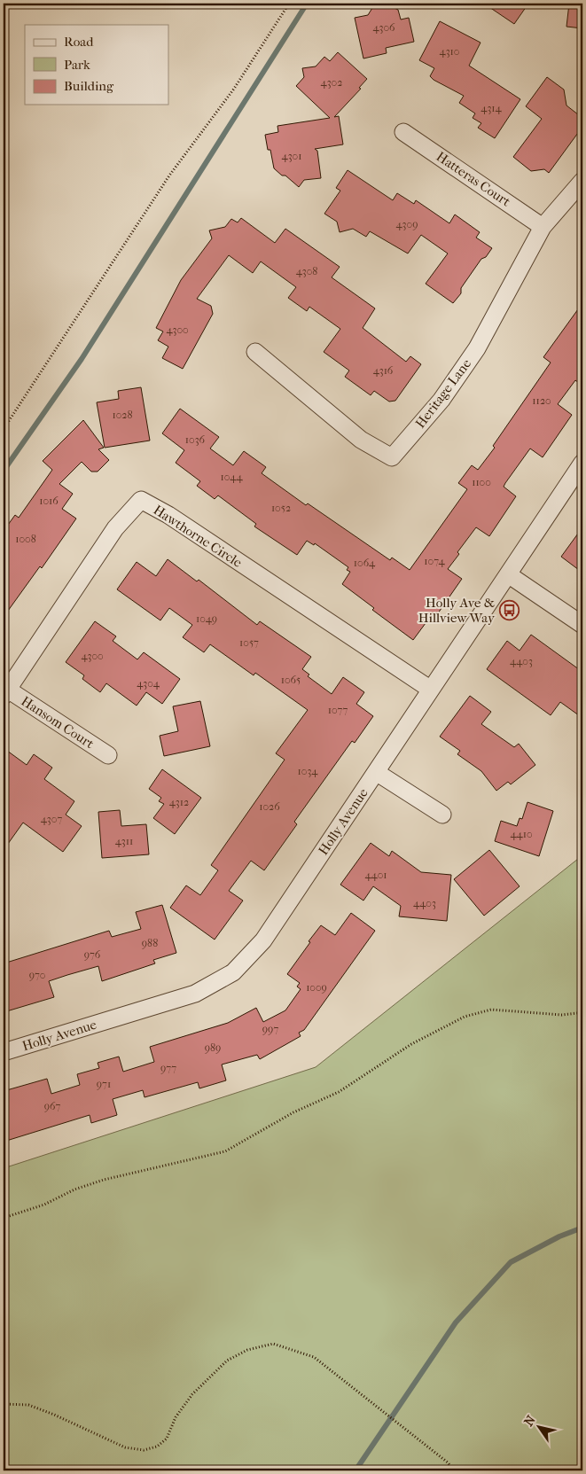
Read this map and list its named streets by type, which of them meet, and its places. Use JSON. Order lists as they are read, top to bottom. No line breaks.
{"streets":{"street":["Hatteras Court","Heritage Lane","Hawthorne Circle","Hansom Court","Holly Avenue"]},"crossings":[["Hatteras Court","Heritage Lane"],["Hawthorne Circle","Hansom Court"],["Hawthorne Circle","Holly Avenue"]],"places":{"bus stop":["Holly Ave & Hillview Way"]},"house_numbers":["4306","4310","4302","4314","4301","4309","4308","4300","4316","1120","1028","1036","1044","1100","1016","1052","1008","1074","1064","1049","1057","4300","4403","1065","4304","1077","1034","4312","1026","4307","4410","4311","4401","4403","988","976","970","1009","997","989","977","971","967"],"legend":["Road","Park","Building"],"north":"top left"}
